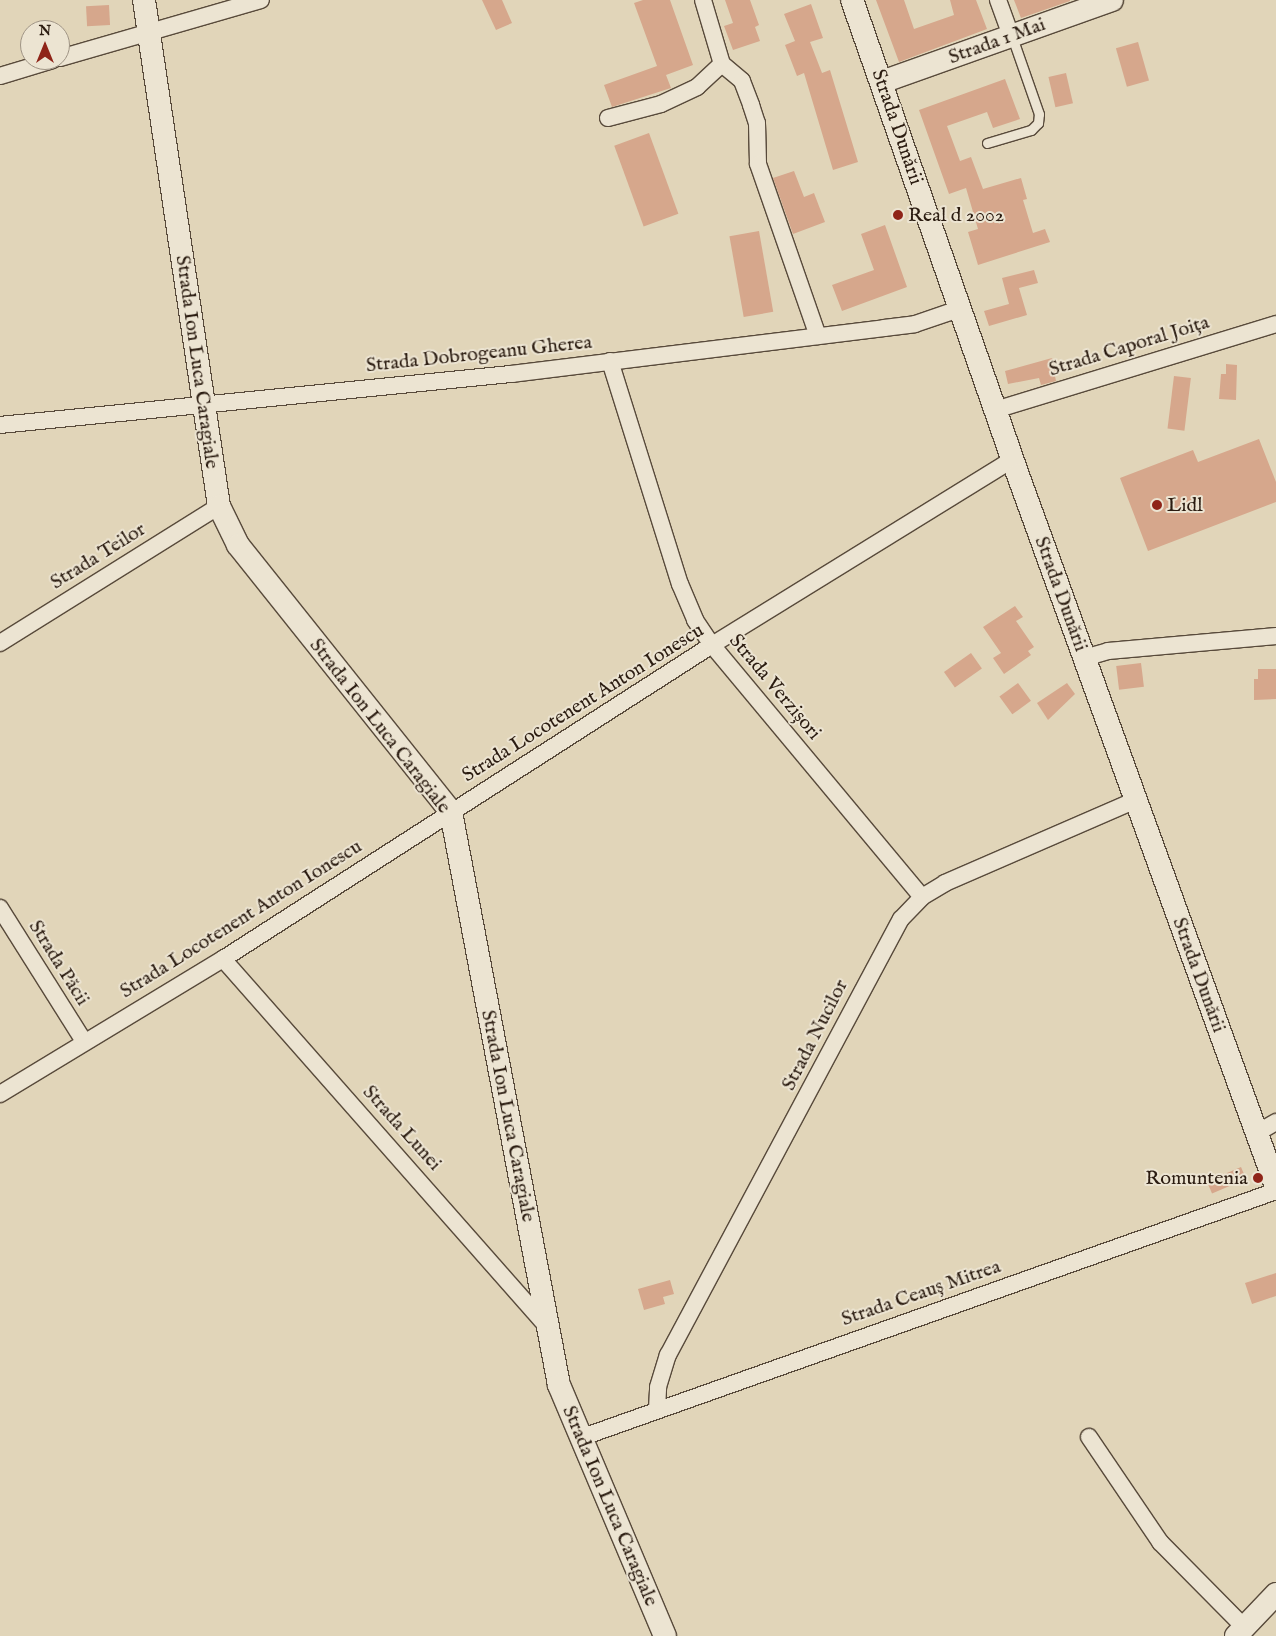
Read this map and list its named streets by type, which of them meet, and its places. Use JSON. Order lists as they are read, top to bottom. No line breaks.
{"streets":{"street":["Strada 1 Mai","Strada Dunării","Strada Caporal Joița","Strada Dobrogeanu Gherea","Strada Ion Luca Caragiale","Strada Teilor","Strada Verzișori","Strada Locotenent Anton Ionescu","Strada Păcii","Strada Nucilor","Strada Lunei","Strada Ceauș Mitrea"]},"crossings":[["Strada 1 Mai","Strada Dunării"],["Strada Dunării","Strada Caporal Joița"],["Strada Dunării","Strada Dobrogeanu Gherea"],["Strada Dunării","Strada Locotenent Anton Ionescu"],["Strada Dunării","Strada Nucilor"],["Strada Dobrogeanu Gherea","Strada Ion Luca Caragiale"],["Strada Dobrogeanu Gherea","Strada Verzișori"],["Strada Ion Luca Caragiale","Strada Teilor"],["Strada Ion Luca Caragiale","Strada Locotenent Anton Ionescu"],["Strada Ion Luca Caragiale","Strada Lunei"],["Strada Ion Luca Caragiale","Strada Ceauș Mitrea"],["Strada Verzișori","Strada Locotenent Anton Ionescu"],["Strada Verzișori","Strada Nucilor"],["Strada Locotenent Anton Ionescu","Strada Păcii"],["Strada Locotenent Anton Ionescu","Strada Lunei"],["Strada Nucilor","Strada Ceauș Mitrea"]],"places":["Real d 2002","Lidl","Romuntenia"],"north":"top"}
